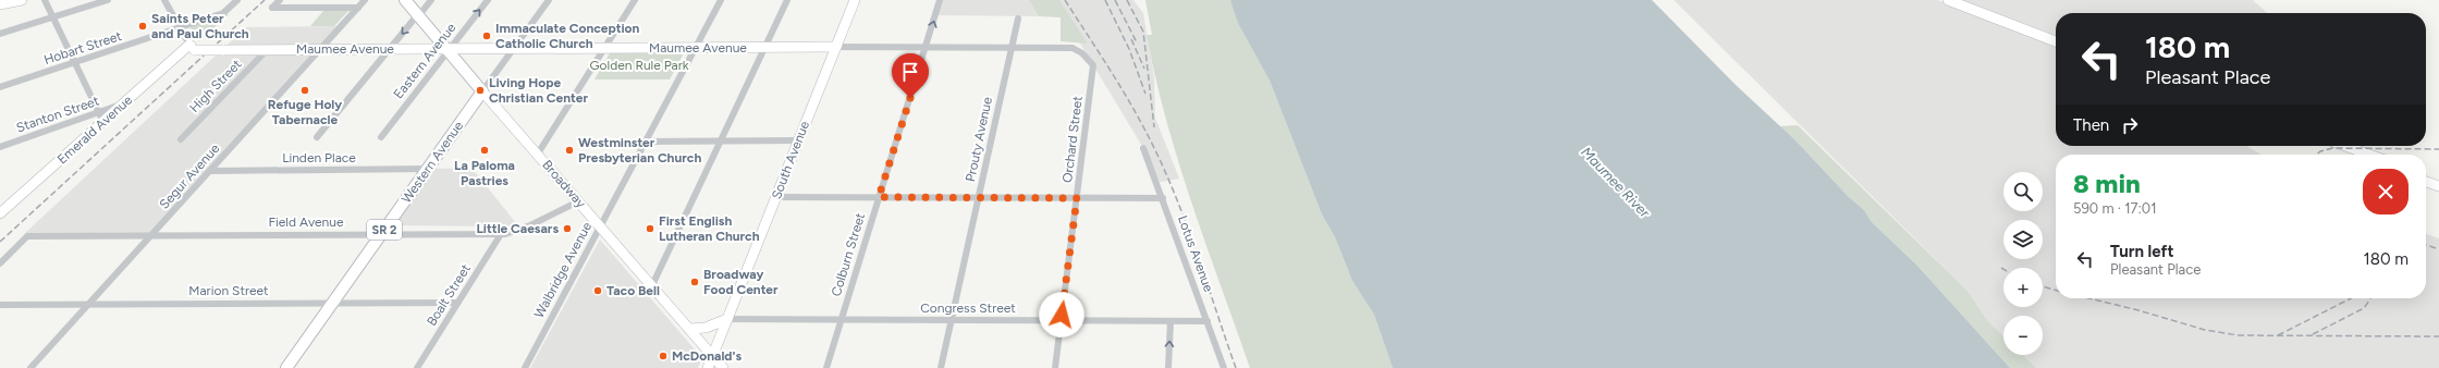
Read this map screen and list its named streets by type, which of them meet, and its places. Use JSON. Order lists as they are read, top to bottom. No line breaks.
{"streets":{"main road":["Western Avenue","Broadway","SR 2"],"street":["Hobart Street","Maumee Avenue","Eastern Avenue","High Street","Stanton Street","Emerald Avenue","Prouty Avenue","Orchard Street","Linden Place","South Avenue","Segur Avenue","Field Avenue","Lotus Avenue","Colburn Street","Walbridge Avenue","Marion Street","Boalt Street","Congress Street"]},"crossings":[["Maumee Avenue","Eastern Avenue"],["Maumee Avenue","High Street"],["Maumee Avenue","Emerald Avenue"],["Maumee Avenue","Prouty Avenue"],["Maumee Avenue","Orchard Street"],["Maumee Avenue","South Avenue"],["Maumee Avenue","Western Avenue"],["Maumee Avenue","Segur Avenue"],["Maumee Avenue","Broadway"],["Maumee Avenue","Colburn Street"],["Maumee Avenue","Walbridge Avenue"],["Eastern Avenue","Broadway"],["Stanton Street","Emerald Avenue"],["Prouty Avenue","Congress Street"],["Orchard Street","Congress Street"],["Linden Place","Western Avenue"],["Linden Place","Segur Avenue"],["South Avenue","Broadway"],["South Avenue","Congress Street"],["Western Avenue","Broadway"],["Western Avenue","Field Avenue"],["Western Avenue","Marion Street"],["Segur Avenue","Field Avenue"],["Segur Avenue","Marion Street"],["Broadway","Field Avenue"],["Broadway","Walbridge Avenue"],["Field Avenue","Boalt Street"],["Lotus Avenue","Congress Street"],["Colburn Street","Congress Street"],["Marion Street","Boalt Street"]],"water":["Maumee River"],"parks":["Golden Rule Park"],"places":["Saints Peter and Paul Church","Immaculate Conception Catholic Church","Refuge Holy Tabernacle","Living Hope Christian Center","La Paloma Pastries","Westminster Presbyterian Church","Little Caesars","First English Lutheran Church","Broadway Food Center","Taco Bell","McDonald's"],"page":{"turn":["180 m","Pleasant Place"],"then":"Then","heading":["8 min","590 m · 17:01"],"map_buttons":["+","−"],"list":[{"name":"Turn left","note":"Pleasant Place","value":"180 m"}]}}
